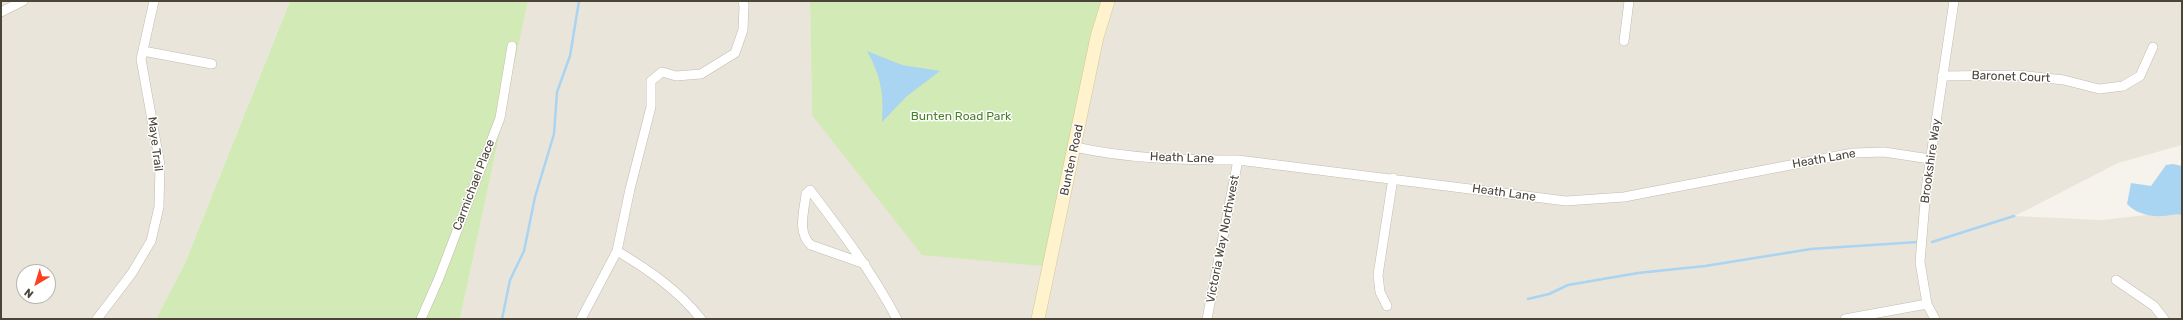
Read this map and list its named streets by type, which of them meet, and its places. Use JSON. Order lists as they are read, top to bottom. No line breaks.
{"streets":{"street":["Baronet Court","Maye Trail","Heath Lane","Bunten Road","Brookshire Way","Carmichael Place","Victoria Way Northwest"]},"crossings":[["Baronet Court","Brookshire Way"],["Heath Lane","Bunten Road"],["Heath Lane","Brookshire Way"],["Heath Lane","Victoria Way Northwest"]],"parks":["Bunten Road Park"],"north":"bottom left"}
